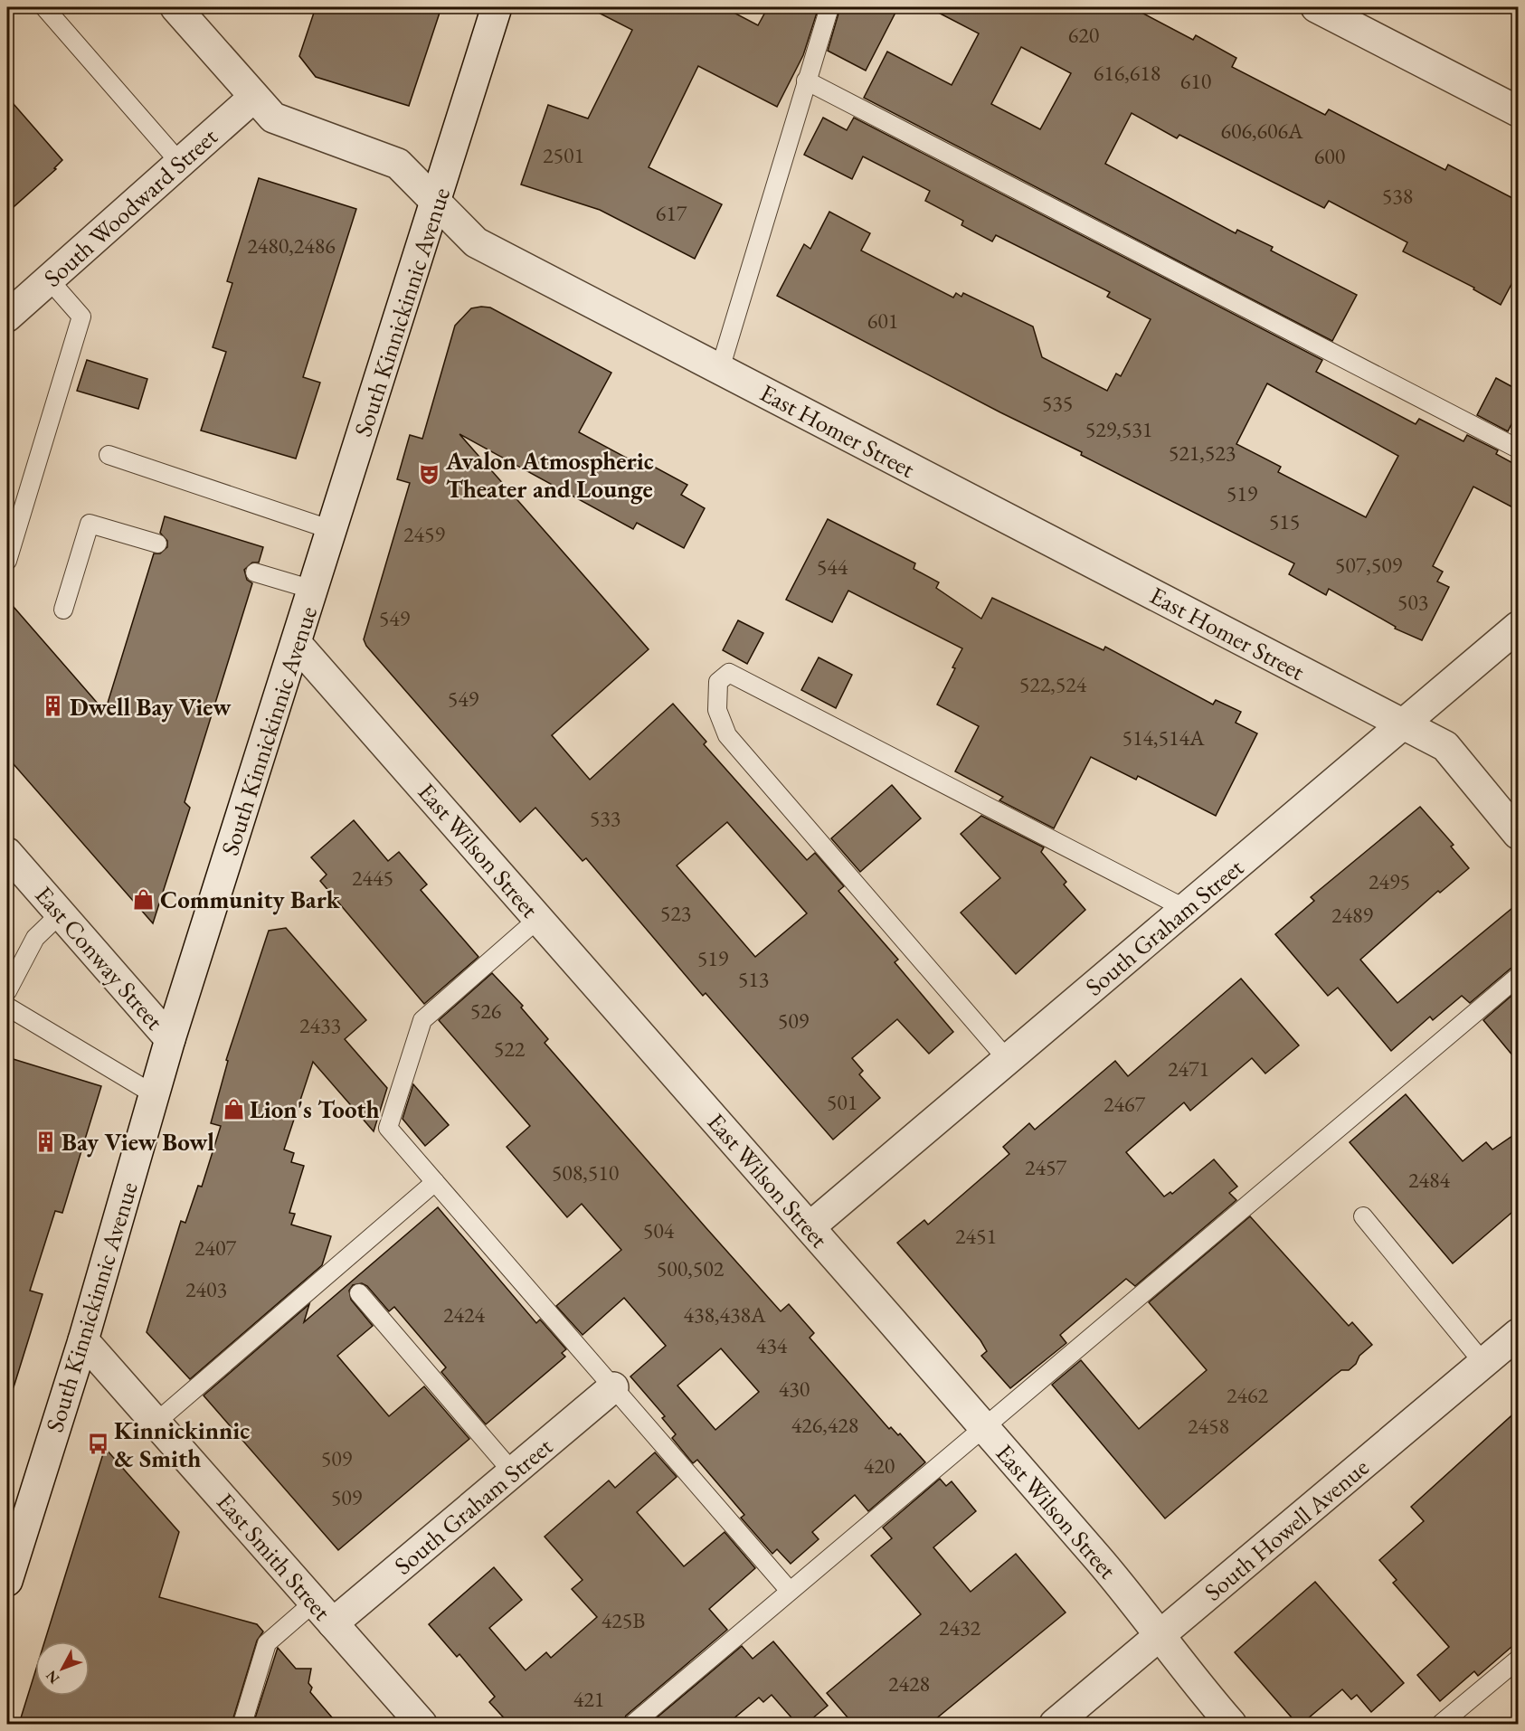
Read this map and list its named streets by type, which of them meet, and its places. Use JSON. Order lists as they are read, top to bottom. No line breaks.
{"streets":{"street":["South Woodward Street","South Kinnickinnic Avenue","East Homer Street","East Wilson Street","South Graham Street","East Conway Street","South Howell Avenue","East Smith Street"]},"crossings":[["South Woodward Street","East Homer Street"],["South Kinnickinnic Avenue","East Homer Street"],["South Kinnickinnic Avenue","East Wilson Street"],["South Kinnickinnic Avenue","East Conway Street"],["South Kinnickinnic Avenue","East Smith Street"],["East Homer Street","South Graham Street"],["East Wilson Street","South Graham Street"],["East Wilson Street","South Howell Avenue"],["South Graham Street","East Smith Street"]],"places":{"theatre":["Avalon Atmospheric Theater and Lounge"],"building":["Dwell Bay View","Bay View Bowl"],"shop":["Community Bark","Lion's Tooth"],"bus stop":["Kinnickinnic & Smith"]},"house_numbers":["620","616,618","610","606,606A","2501","600","538","617","2480,2486","601","535","529,531","521,523","519","515","2459","507,509","544","503","549","522,524","549","514,514A","533","2445","2495","523","2489","519","513","526","509","2433","522","2471","501","2467","2457","508,510","2484","504","2451","2407","500,502","2403","2424","438,438A","434","430","2462","426,428","2458","509","420","509","425B","2432","2428","421"],"north":"bottom left"}
